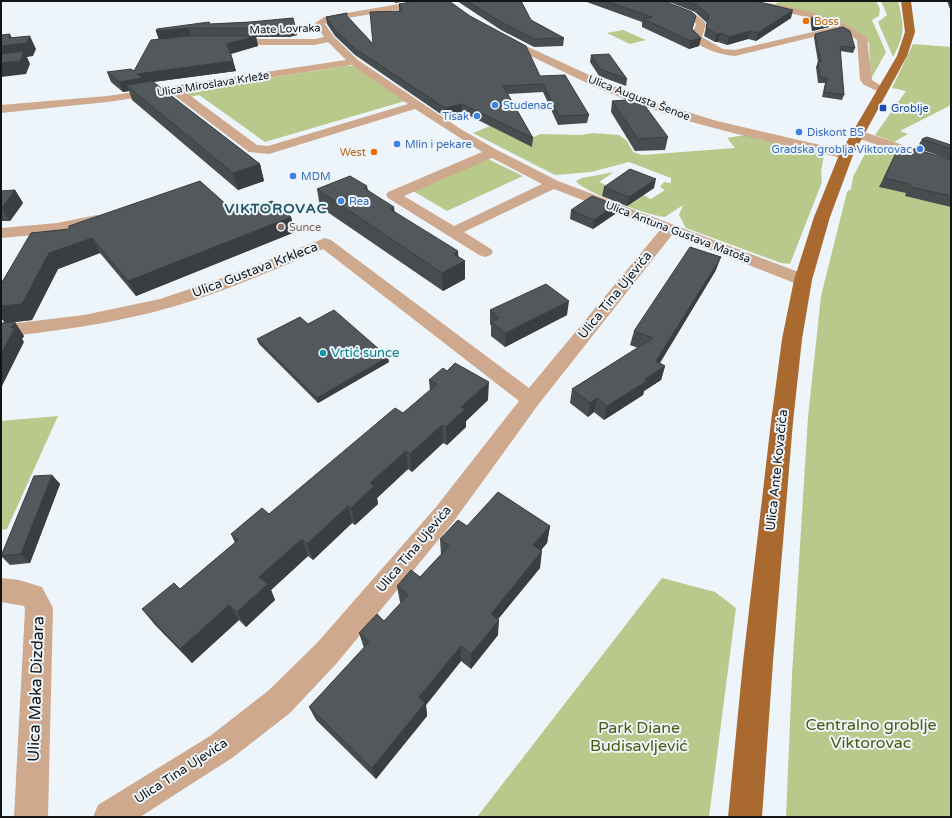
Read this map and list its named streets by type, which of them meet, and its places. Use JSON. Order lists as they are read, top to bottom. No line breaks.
{"streets":{"main road":["Ulica Ante Kovačića"],"street":["Mate Lovraka","Ulica Miroslava Krleže","Ulica Augusta Šenoe","Ulica Antuna Gustava Matoša","Ulica Gustava Krkleca","Ulica Tina Ujevića","Ulica Maka Dizdara"]},"crossings":[["Mate Lovraka","Ulica Antuna Gustava Matoša"],["Ulica Miroslava Krleže","Ulica Antuna Gustava Matoša"],["Ulica Augusta Šenoe","Ulica Ante Kovačića"],["Ulica Antuna Gustava Matoša","Ulica Tina Ujevića"],["Ulica Antuna Gustava Matoša","Ulica Ante Kovačića"],["Ulica Gustava Krkleca","Ulica Tina Ujevića"]],"districts":["VIKTOROVAC"],"parks":["Centralno groblje Viktorovac","Park Diane Budisavljević"],"places":{"other":["Boss","Studenac","Tisak","Diskont BS","Mlin i pekare","Gradska groblja Viktorovac","West","MDM","Rea","Sunce","Vrtić sunce"],"transit":["Groblje"]}}
